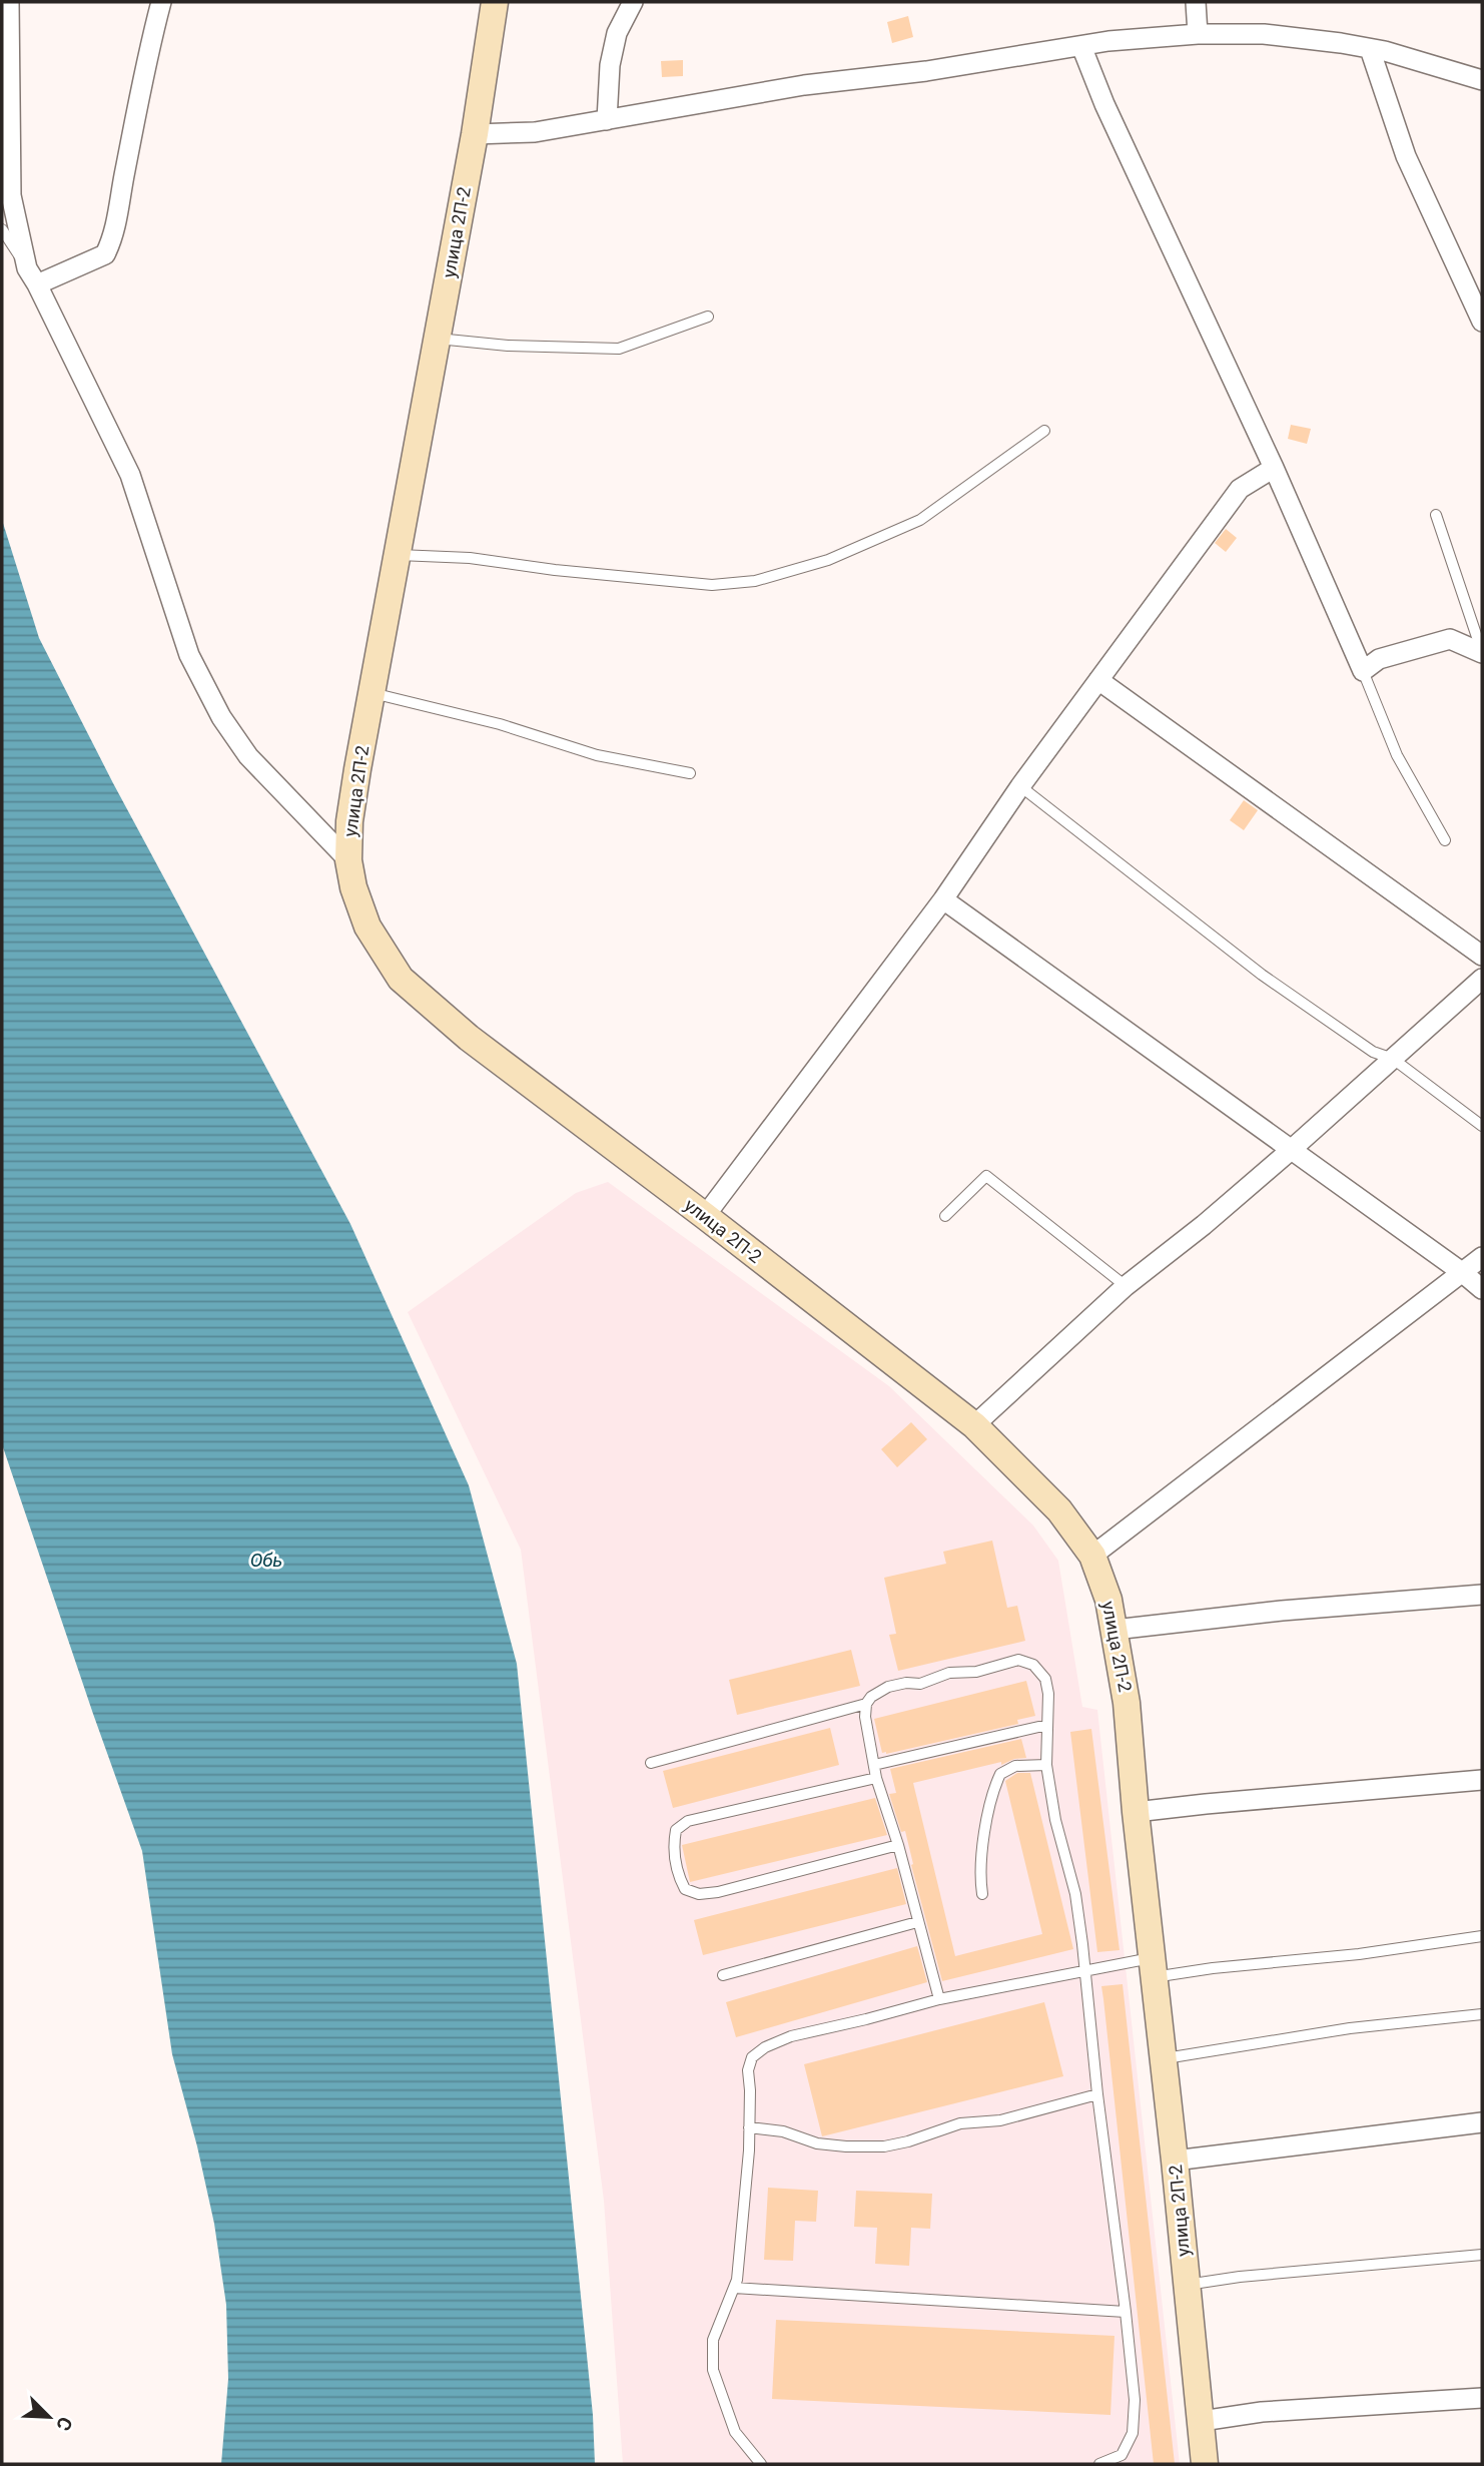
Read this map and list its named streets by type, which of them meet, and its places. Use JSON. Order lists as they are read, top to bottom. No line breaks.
{"streets":{"main road":["улица 2П-2"]},"water":["Обь"],"north":"bottom right"}
